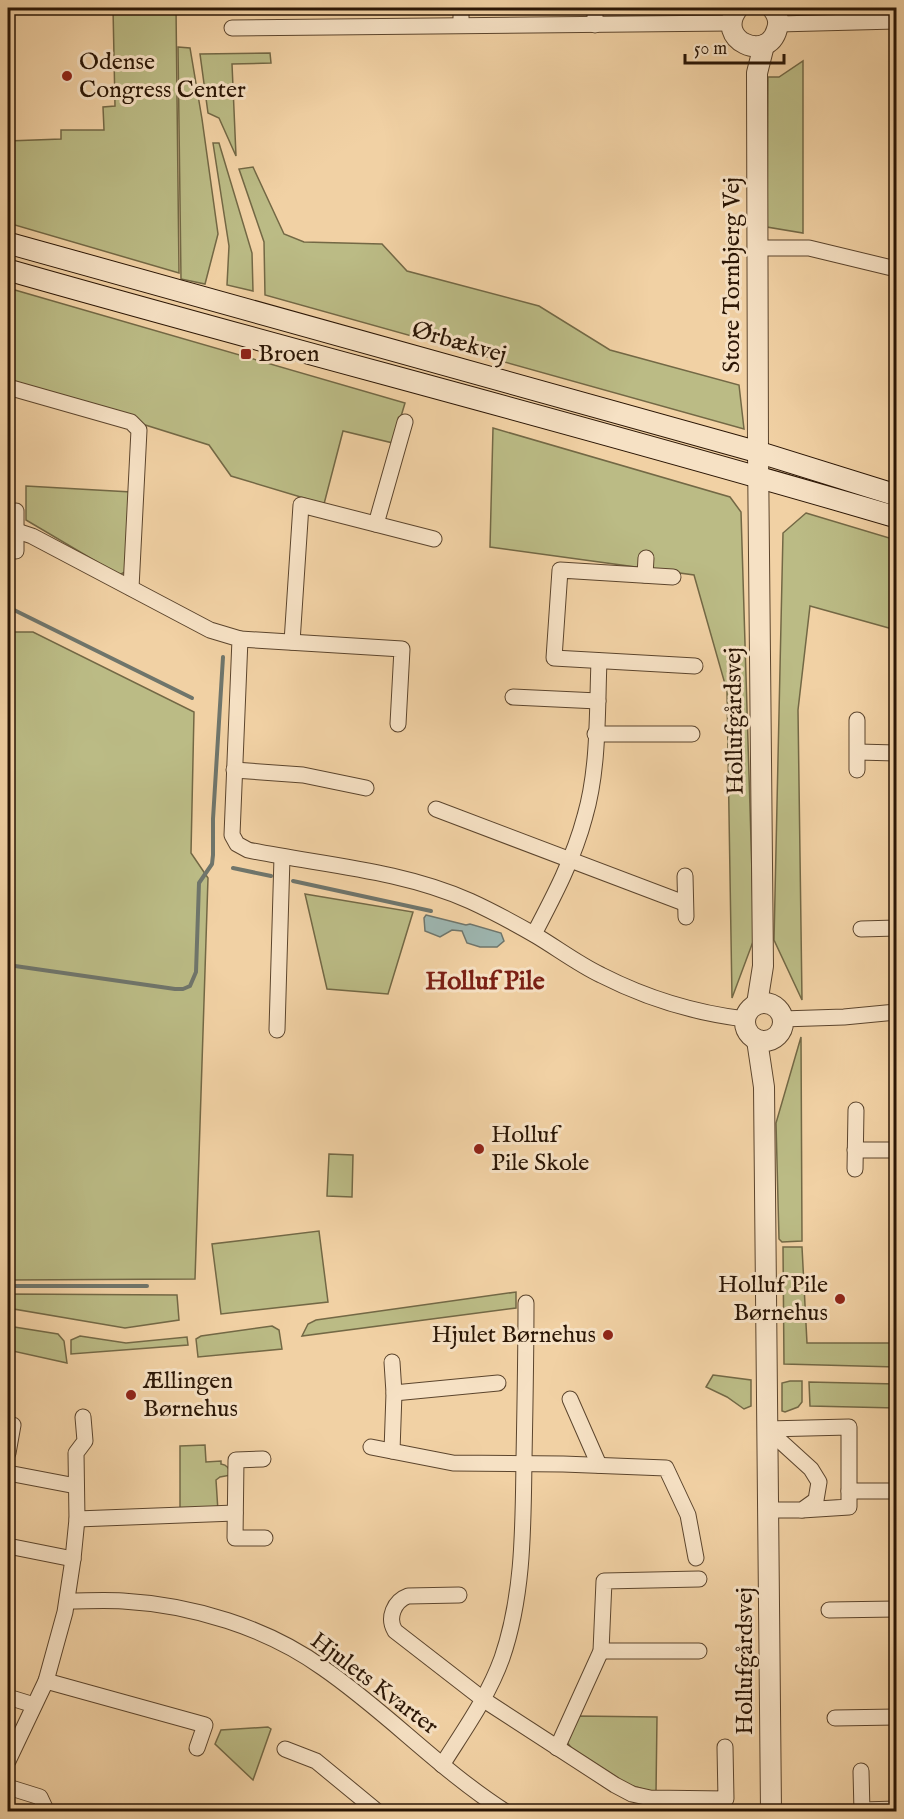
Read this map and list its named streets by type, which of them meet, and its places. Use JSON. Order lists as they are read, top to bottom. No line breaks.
{"streets":{"main road":["Ørbækvej"],"street":["Store Tornbjerg Vej","Hollufgårdsvej","Hjulets Kvarter"]},"crossings":[["Store Tornbjerg Vej","Ørbækvej"],["Store Tornbjerg Vej","Hollufgårdsvej"],["Ørbækvej","Hollufgårdsvej"]],"districts":["Holluf Pile"],"places":{"other":["Odense Congress Center","Holluf Pile Skole","Holluf Pile Børnehus","Hjulet Børnehus","Ællingen Børnehus"],"transit":["Broen"]},"scale_bar":"50 m"}
